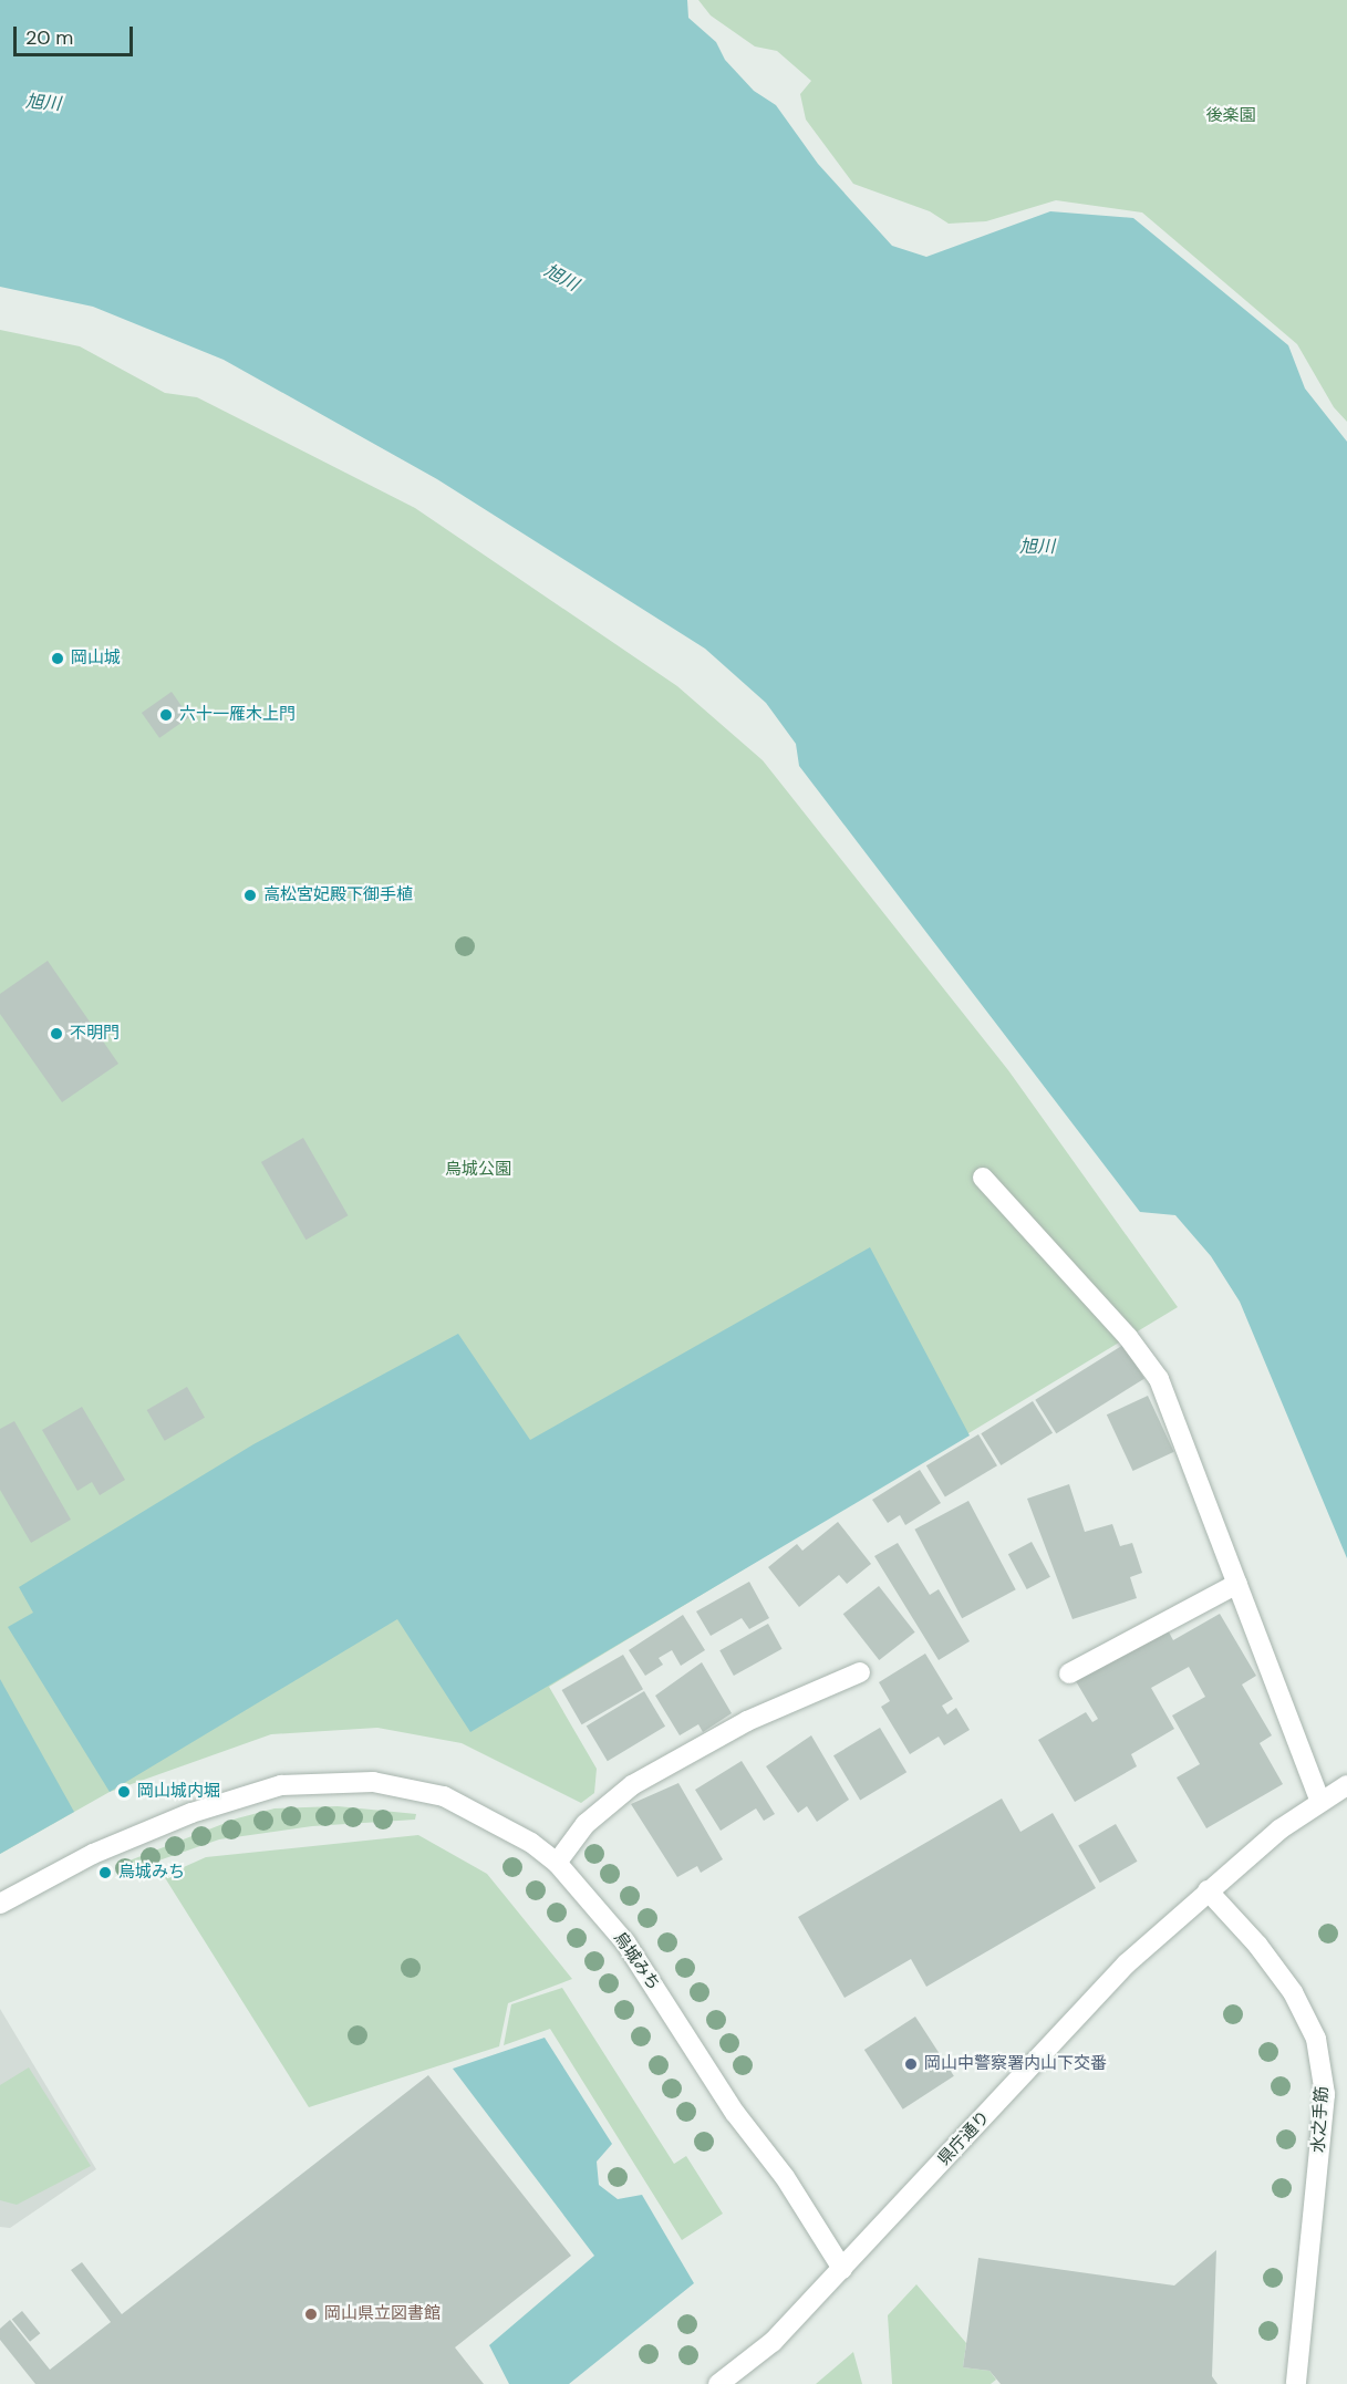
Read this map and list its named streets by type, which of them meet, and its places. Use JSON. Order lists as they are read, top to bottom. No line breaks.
{"streets":{"street":["烏城みち","水之手筋","県庁通り"]},"crossings":[["烏城みち","県庁通り"],["水之手筋","県庁通り"]],"water":["旭川"],"parks":["後楽園","烏城公園"],"places":["岡山城","六十一雁木上門","高松宮妃殿下御手植","不明門","岡山城内堀","烏城みち","岡山中警察署内山下交番","岡山県立図書館"],"scale_bar":"20 m"}
